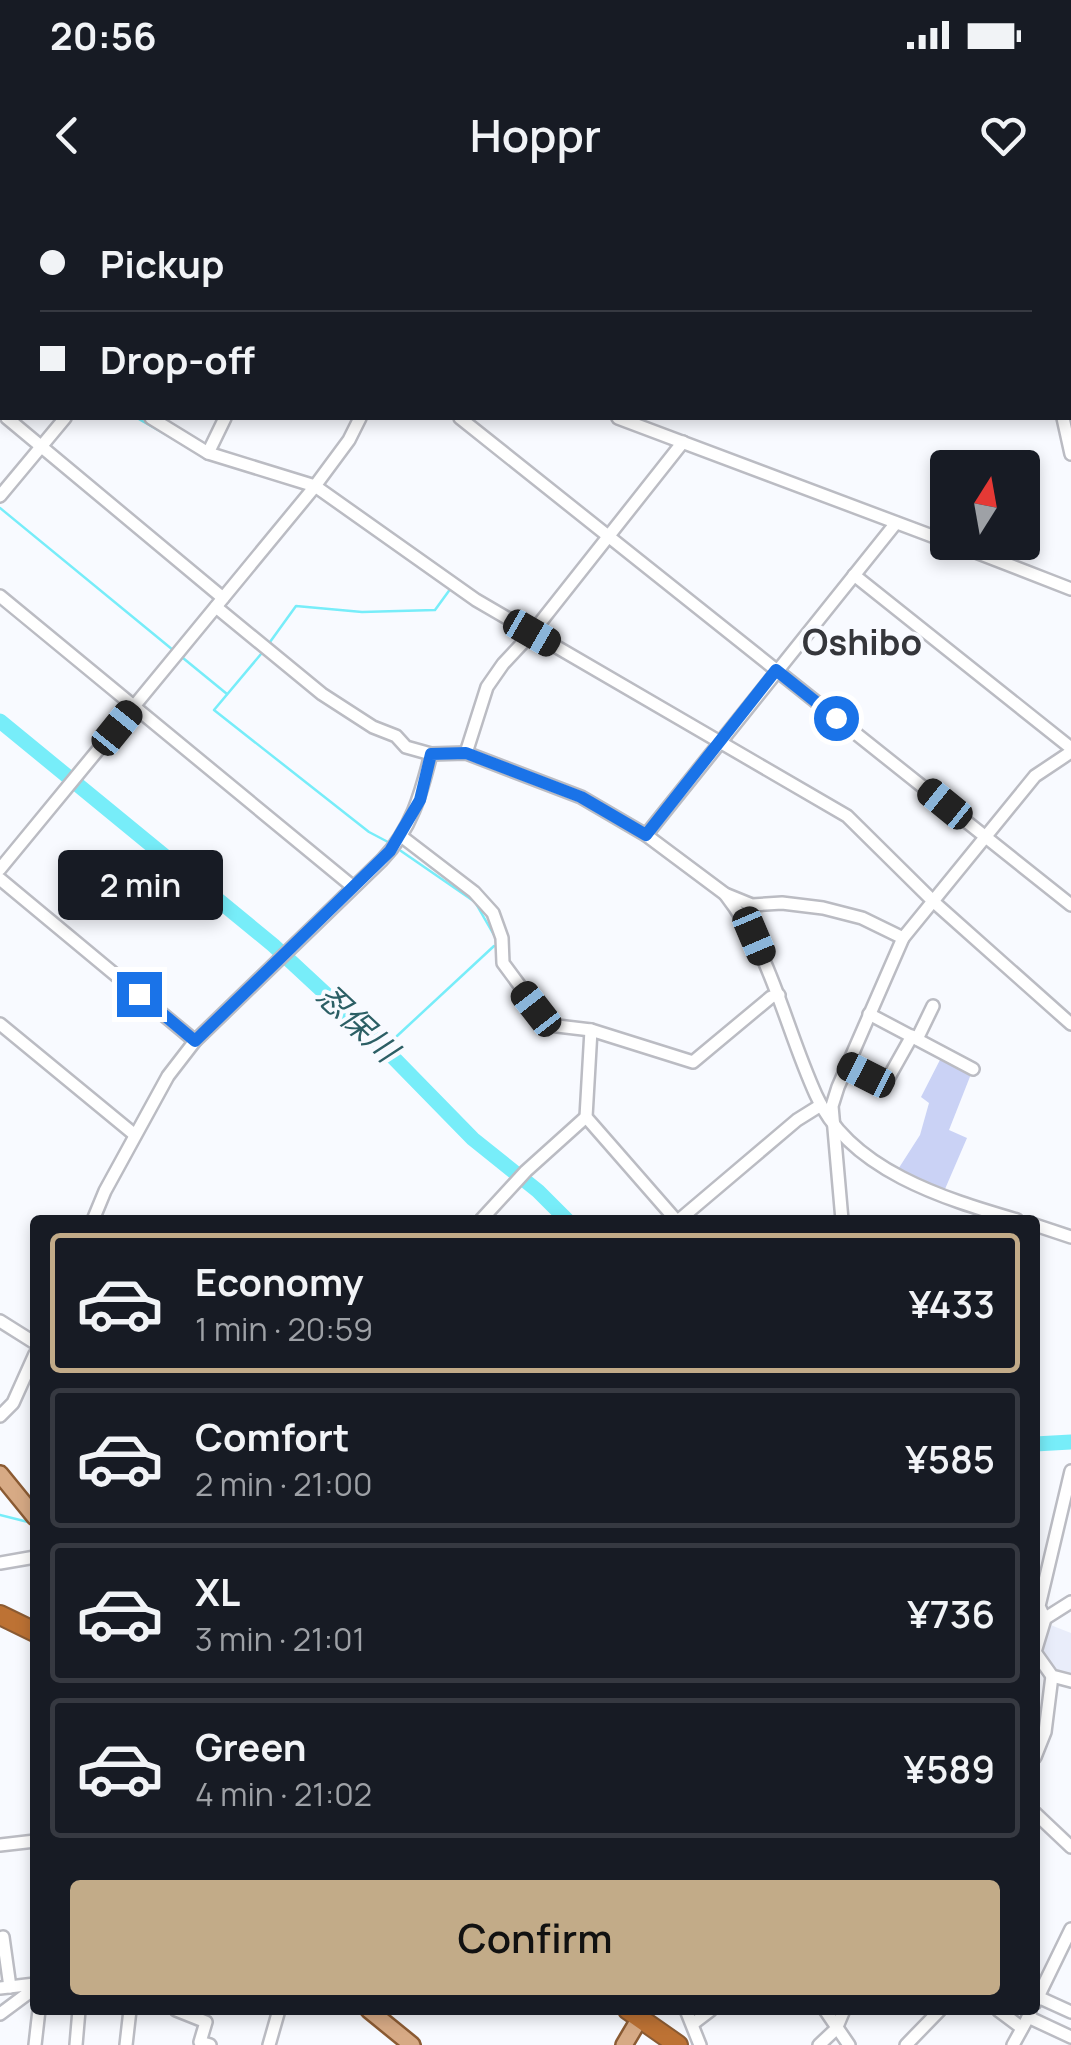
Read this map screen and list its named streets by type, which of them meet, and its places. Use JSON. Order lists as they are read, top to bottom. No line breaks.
{"districts":["Oshibo"],"water":["忍保川"],"north":"top","page":{"status":"20:56","header":"Hoppr","banner":["Pickup","Drop-off"],"bubble":"2 min","list":[{"name":"Economy","note":"1 min · 20:59","value":"¥433"},{"name":"Comfort","note":"2 min · 21:00","value":"¥585"},{"name":"XL","note":"3 min · 21:01","value":"¥736"},{"name":"Green","note":"4 min · 21:02","value":"¥589"}],"buttons":"Confirm"}}
